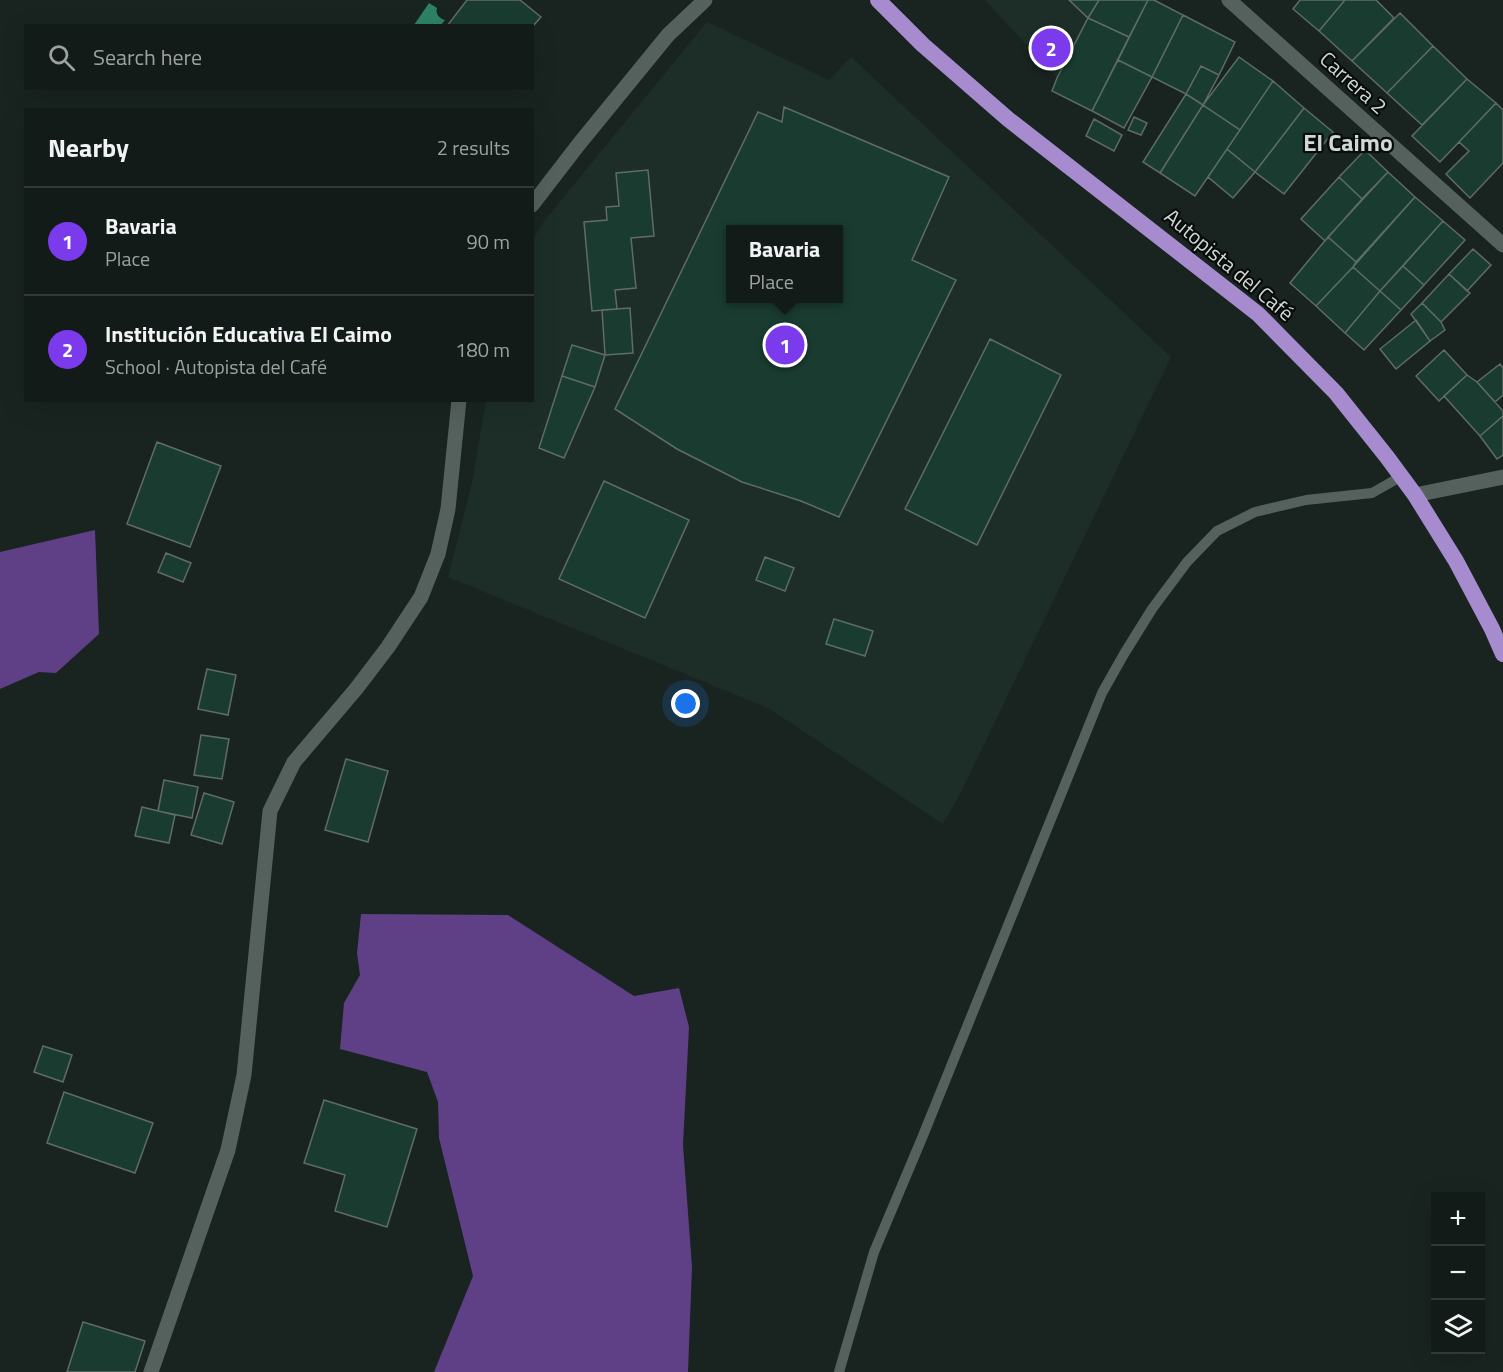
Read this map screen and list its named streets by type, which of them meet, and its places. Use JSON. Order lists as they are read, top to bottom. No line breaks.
{"streets":{"highway":["Autopista del Café"],"street":["Carrera 2"]},"districts":["El Caimo"],"page":{"search":"Search here","pins":["2","1"],"heading":["Nearby","2 results"],"list":[{"mark":"1","name":"Bavaria","note":"Place","value":"90 m"},{"mark":"2","name":"Institución Educativa El Caimo","note":"School · Autopista del Café","value":"180 m"}],"popup":["Bavaria","Place"],"map_buttons":["+","−"]}}
